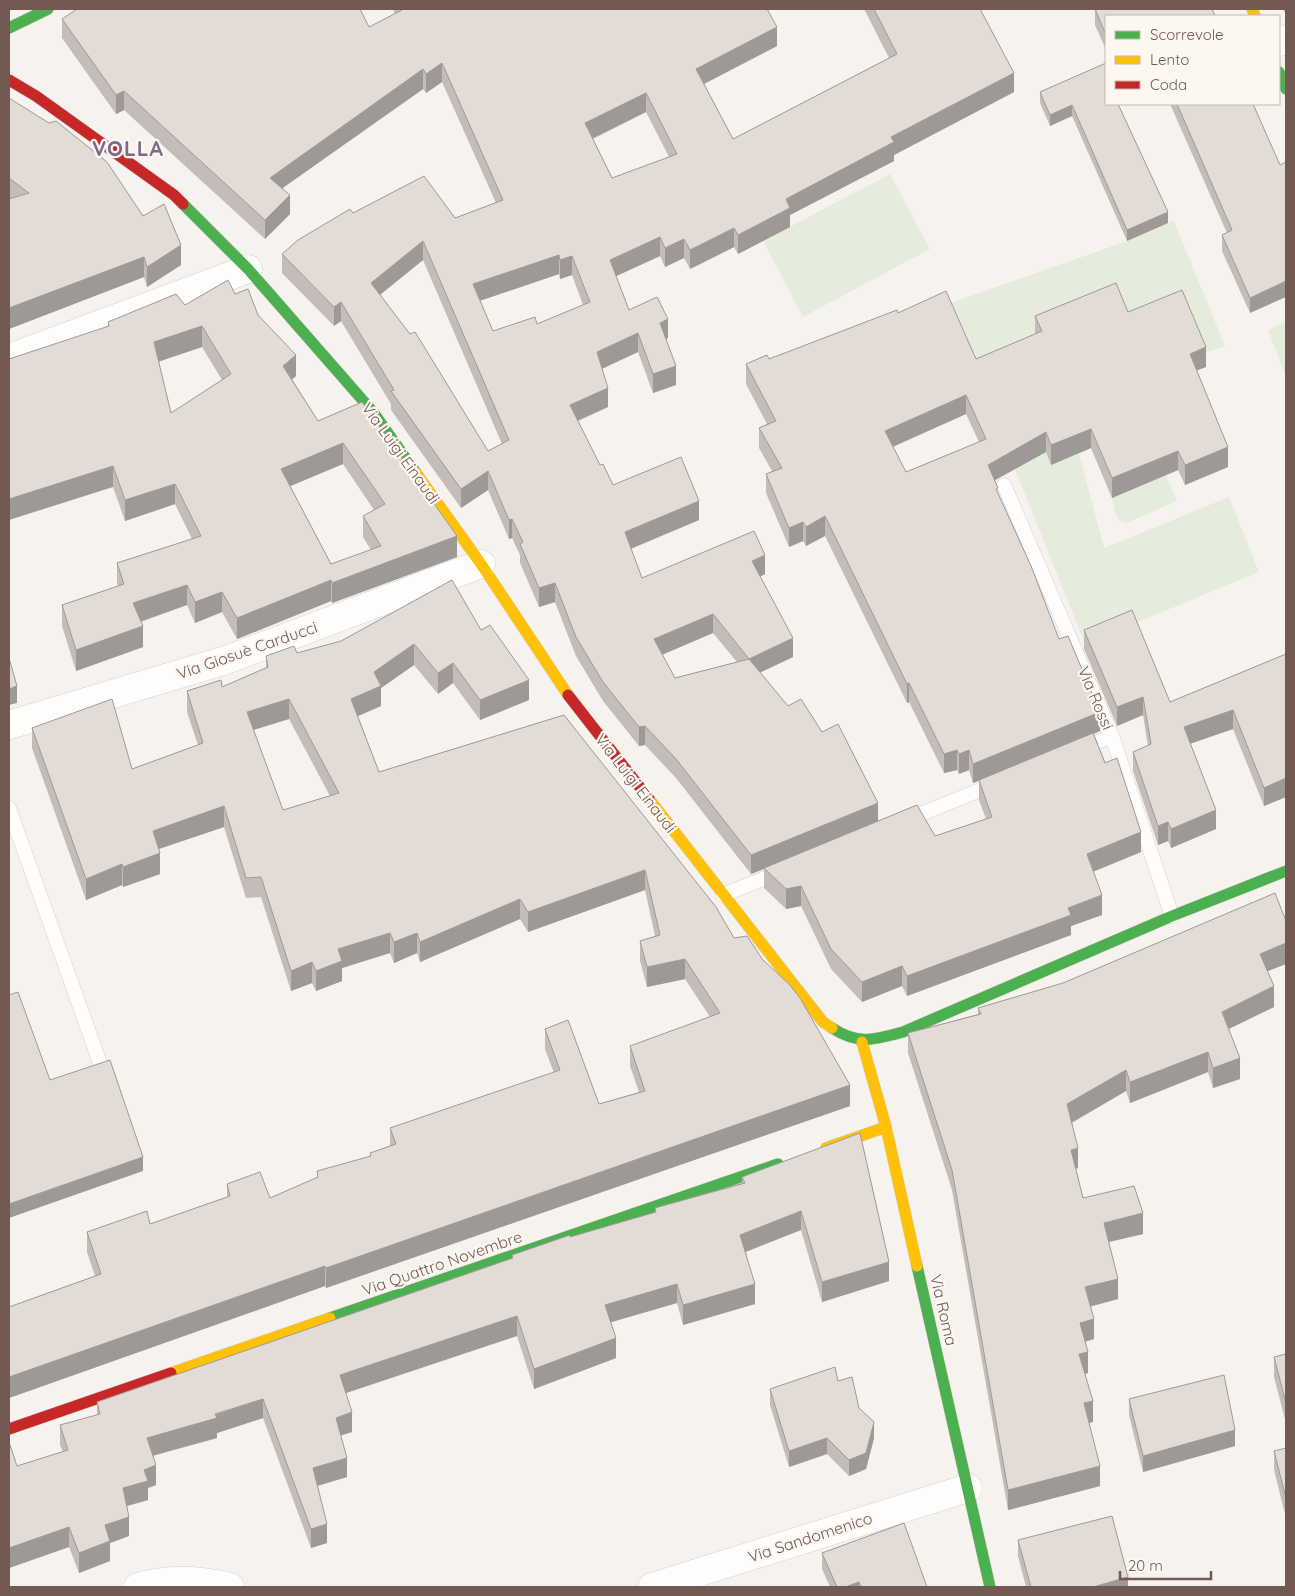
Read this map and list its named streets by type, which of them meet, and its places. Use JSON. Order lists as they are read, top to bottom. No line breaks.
{"streets":{"street":["Via Luigi Einaudi","Via Giosuè Carducci","Via Quattro Novembre","Via Roma","Via Sandomenico"],"lane":["Via Rossi"]},"crossings":[["Via Luigi Einaudi","Via Giosuè Carducci"],["Via Luigi Einaudi","Via Roma"],["Via Roma","Via Sandomenico"]],"districts":["VOLLA"],"legend":["Scorrevole","Lento","Coda"],"scale_bar":"20 m"}
